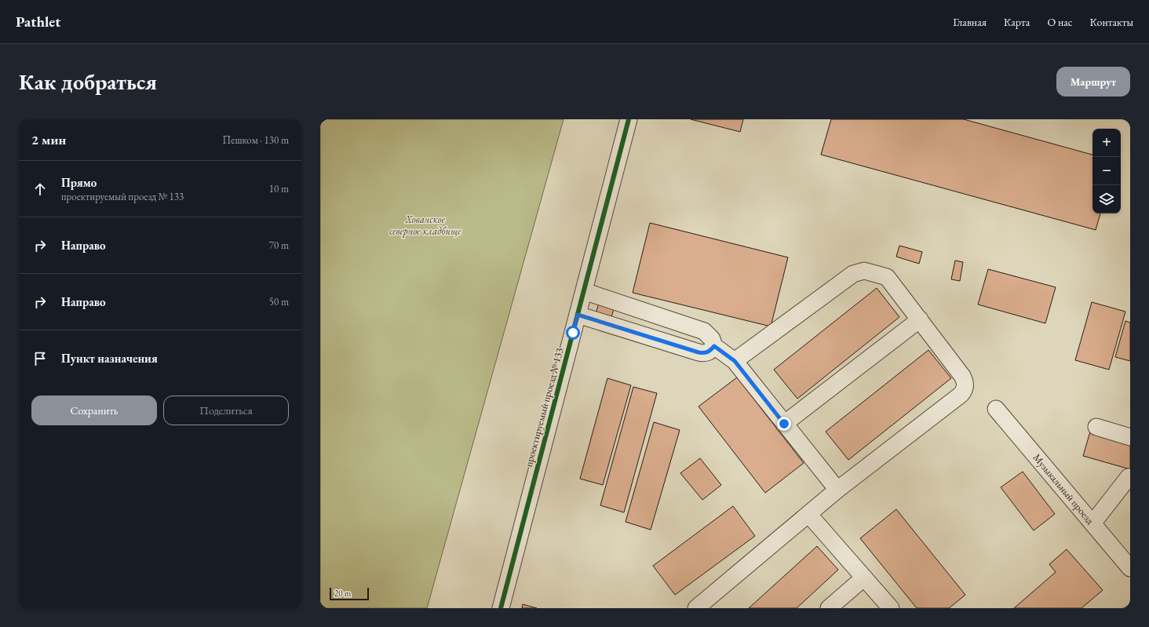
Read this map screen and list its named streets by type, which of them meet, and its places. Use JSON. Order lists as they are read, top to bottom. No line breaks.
{"streets":{"street":["проектируемый проезд № 133","Музыкальный проезд"]},"parks":["Хованское северное кладбище"],"scale_bar":"20 m","page":{"header":"Pathlet","nav":["Главная","Карта","О нас","Контакты"],"buttons":["Маршрут",["Сохранить","Поделиться"]],"title":"Как добраться","heading":["2 мин","Пешком · 130 m"],"map_buttons":["+","−"],"list":[["Прямо","проектируемый проезд № 133","10 m"],["Направо","70 m"],["Направо","50 m"],"Пункт назначения"],"scale":"20 m"}}
